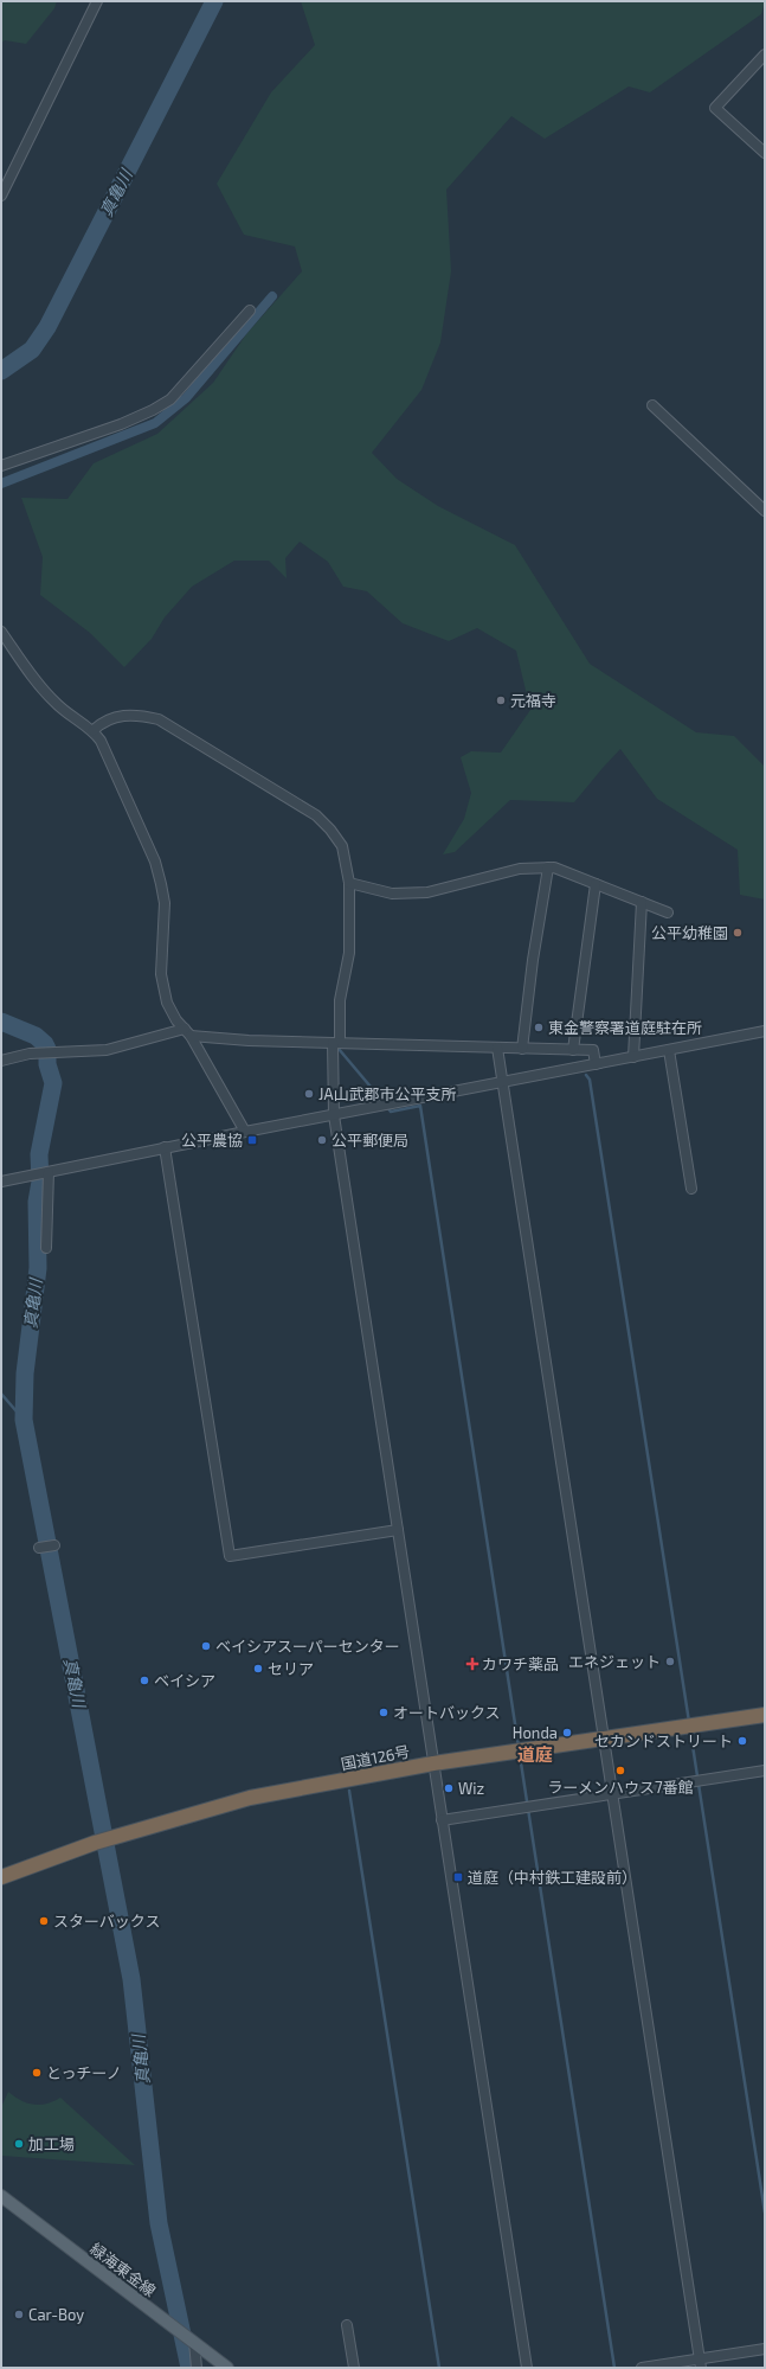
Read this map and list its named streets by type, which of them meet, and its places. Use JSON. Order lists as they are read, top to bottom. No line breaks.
{"streets":{"highway":["国道126号"],"main road":["緑海東金線"]},"districts":["道庭"],"water":["真亀川"],"places":{"other":["元福寺","公平幼稚園","東金警察署道庭駐在所","JA山武郡市公平支所","公平郵便局","ベイシアスーパーセンター","エネジェット","セリア","ベイシア","オートバックス","Honda","セカンドストリート","ラーメンハウス7番館","Wiz","スターバックス","とっチーノ","加工場","Car-Boy"],"transit":["公平農協","道庭（中村鉄工建設前）"],"health":["カワチ薬品"]}}
